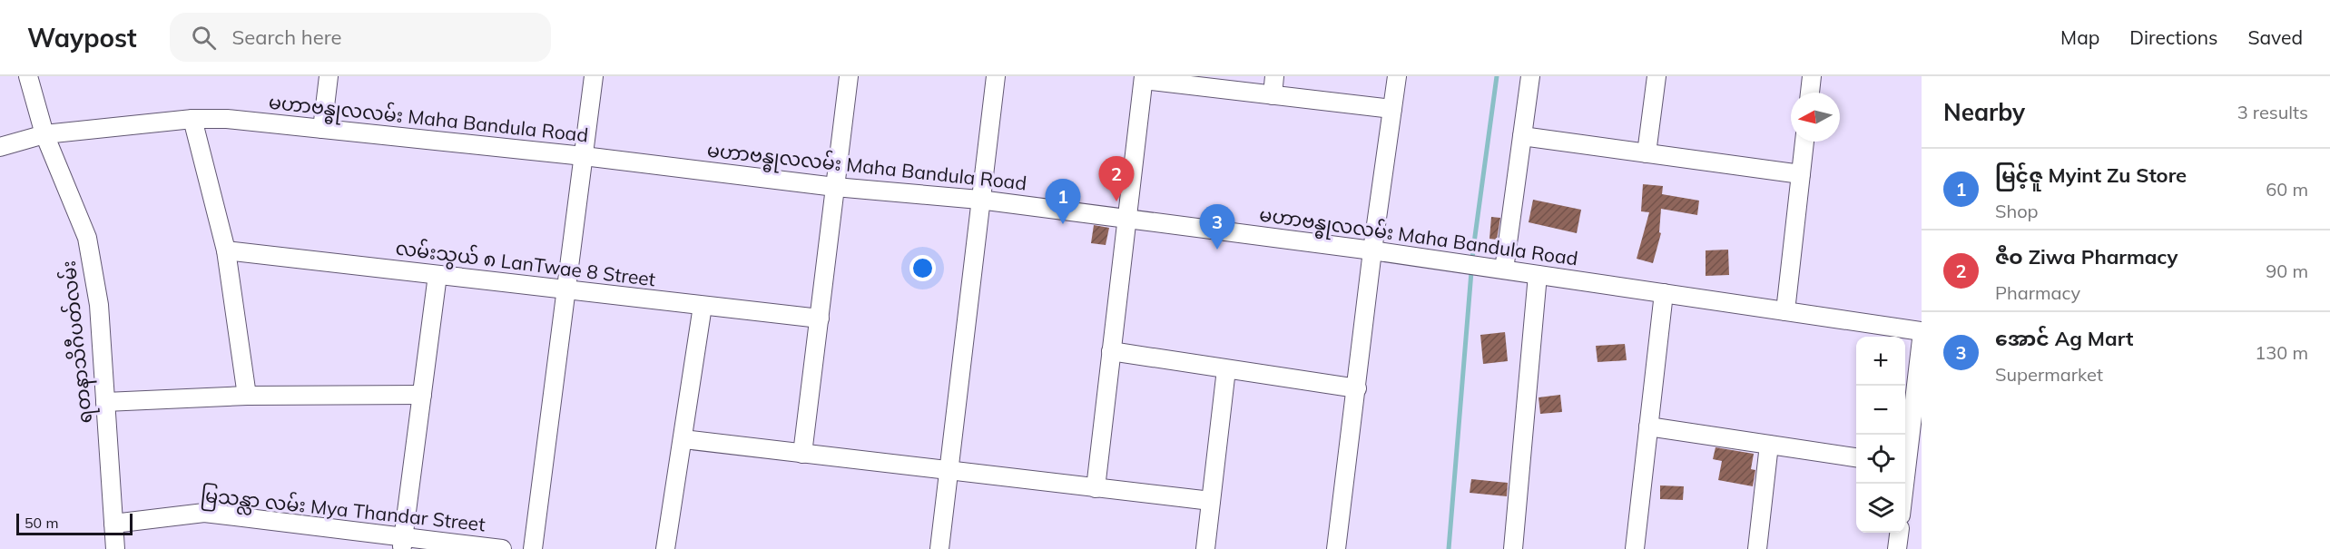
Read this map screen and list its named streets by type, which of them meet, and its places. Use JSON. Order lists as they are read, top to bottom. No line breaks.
{"streets":{"street":["မဟာဗန္ဓုလလမ်း Maha Bandula Road","လမ်းသွယ် ၈ LanTwae 8 Street","ရတနာသိဂီပတ်လမ်း","မြသန္လာ လမ်း Mya Thandar Street"]},"crossings":[["မဟာဗန္ဓုလလမ်း Maha Bandula Road","ရတနာသိဂီပတ်လမ်း"],["ရတနာသိဂီပတ်လမ်း","မြသန္လာ လမ်း Mya Thandar Street"]],"scale_bar":"50 m","north":"left","page":{"header":"Waypost","search":"Search here","nav":["Map","Directions","Saved"],"heading":["Nearby","3 results"],"list":[{"mark":"1","name":"မြင့်ဇူ Myint Zu Store","note":"Shop","value":"60 m"},{"mark":"2","name":"ဇီဝ Ziwa Pharmacy","note":"Pharmacy","value":"90 m"},{"mark":"3","name":"အောင် Ag Mart","note":"Supermarket","value":"130 m"}],"pins":["2","1","3"],"map_buttons":["+","−"],"scale":"50 m"}}
